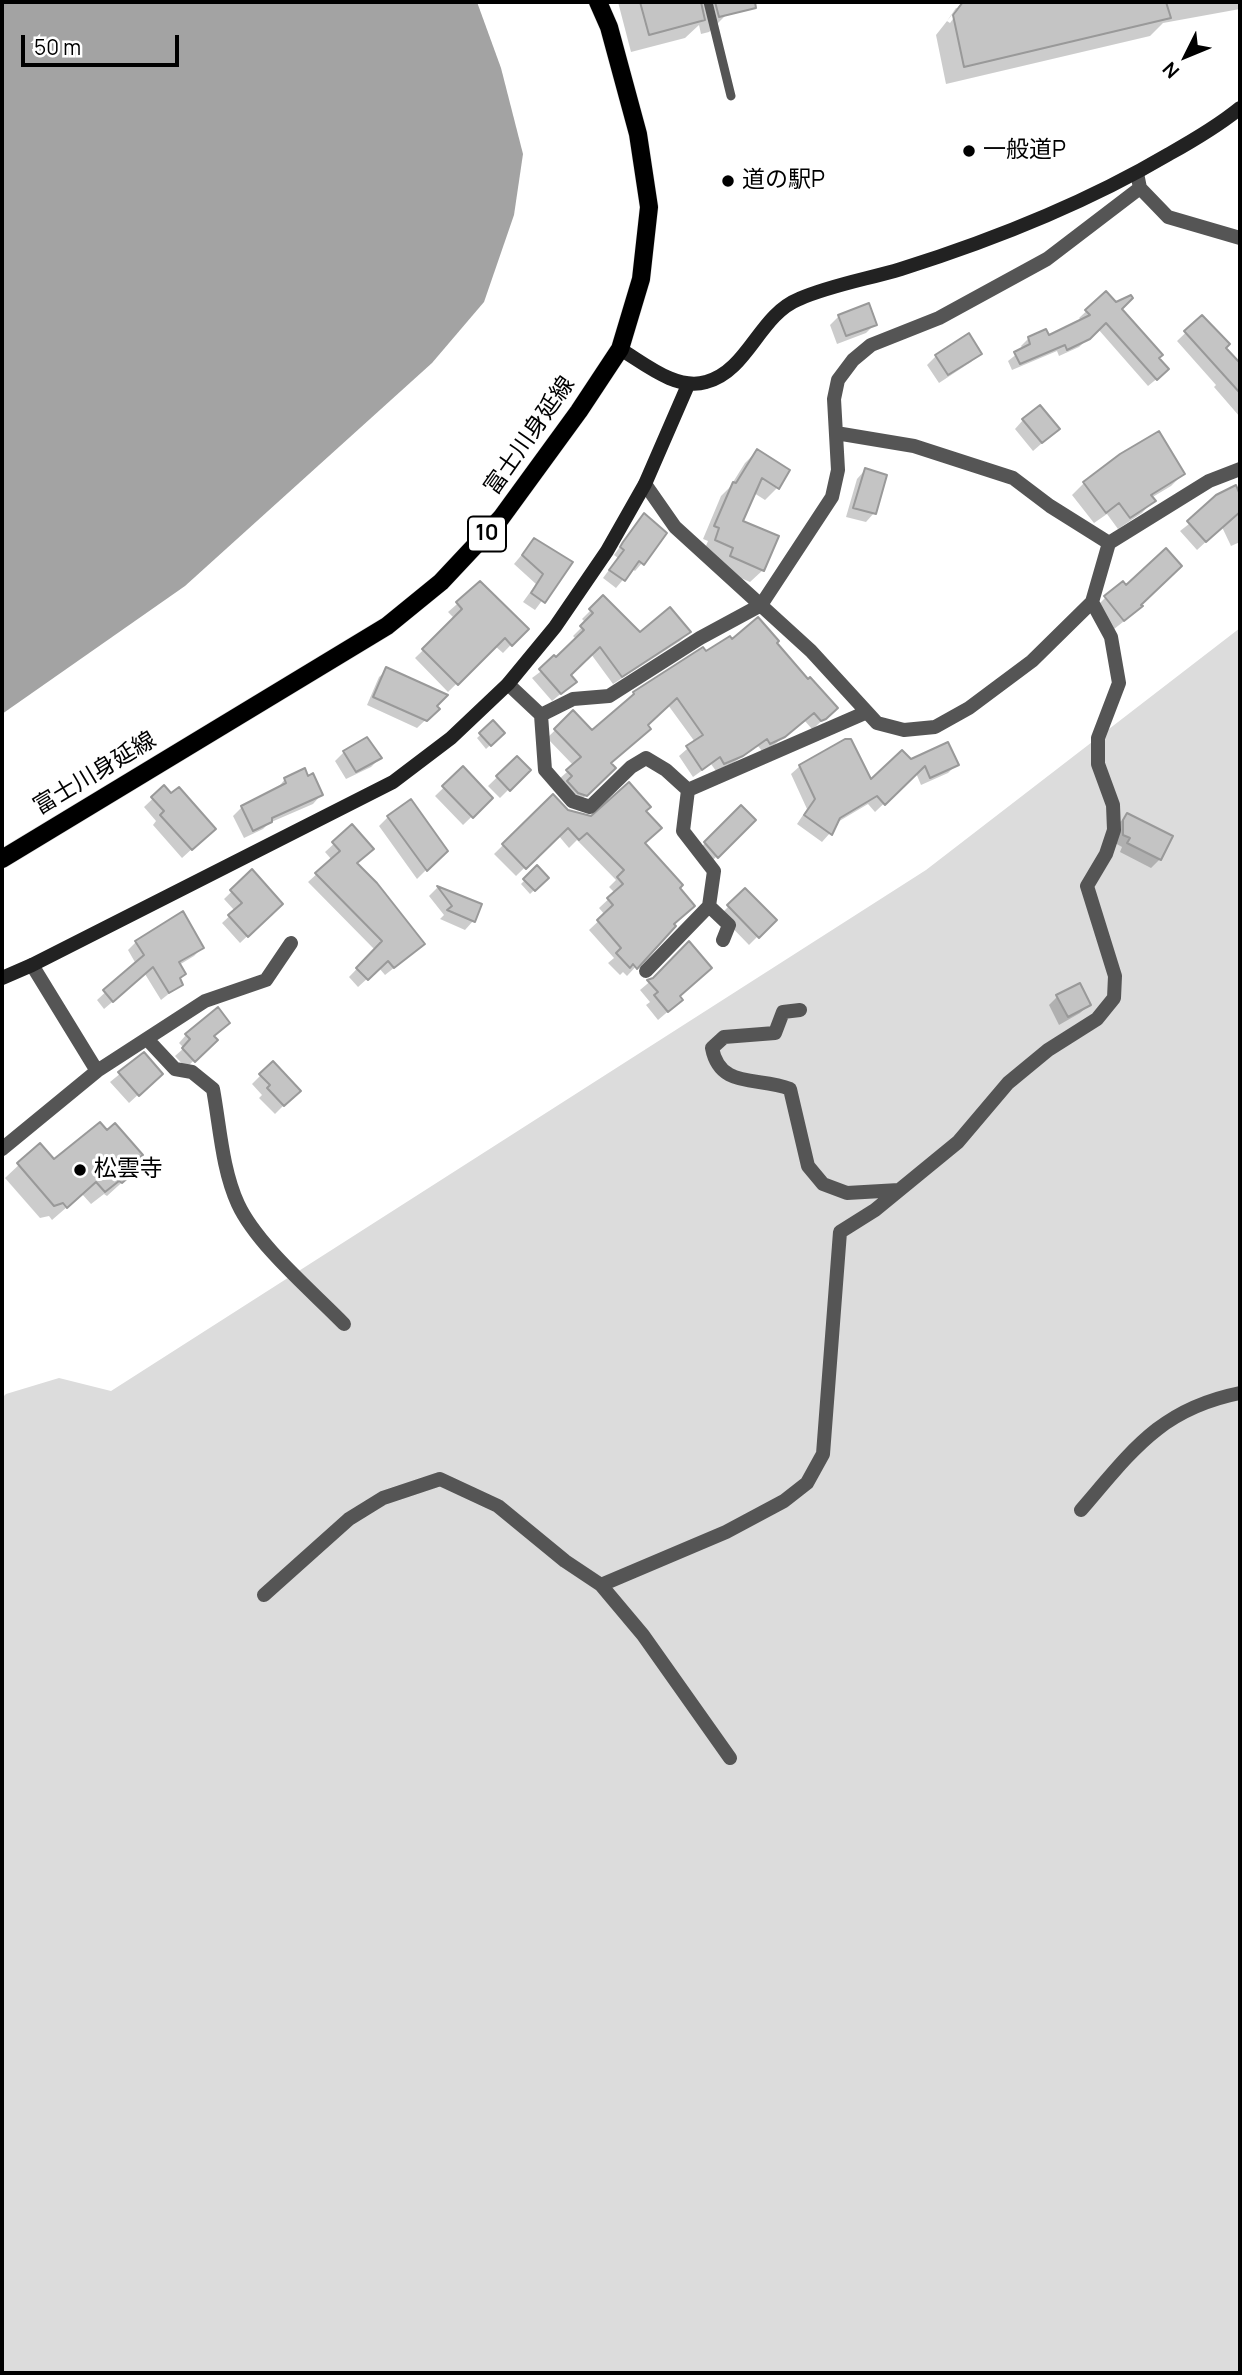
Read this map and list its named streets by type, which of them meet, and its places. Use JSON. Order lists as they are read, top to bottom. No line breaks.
{"streets":{"main road":["富士川身延線","10"]},"places":["一般道P","道の駅P","松雲寺"],"scale_bar":"50 m","north":"bottom left"}
